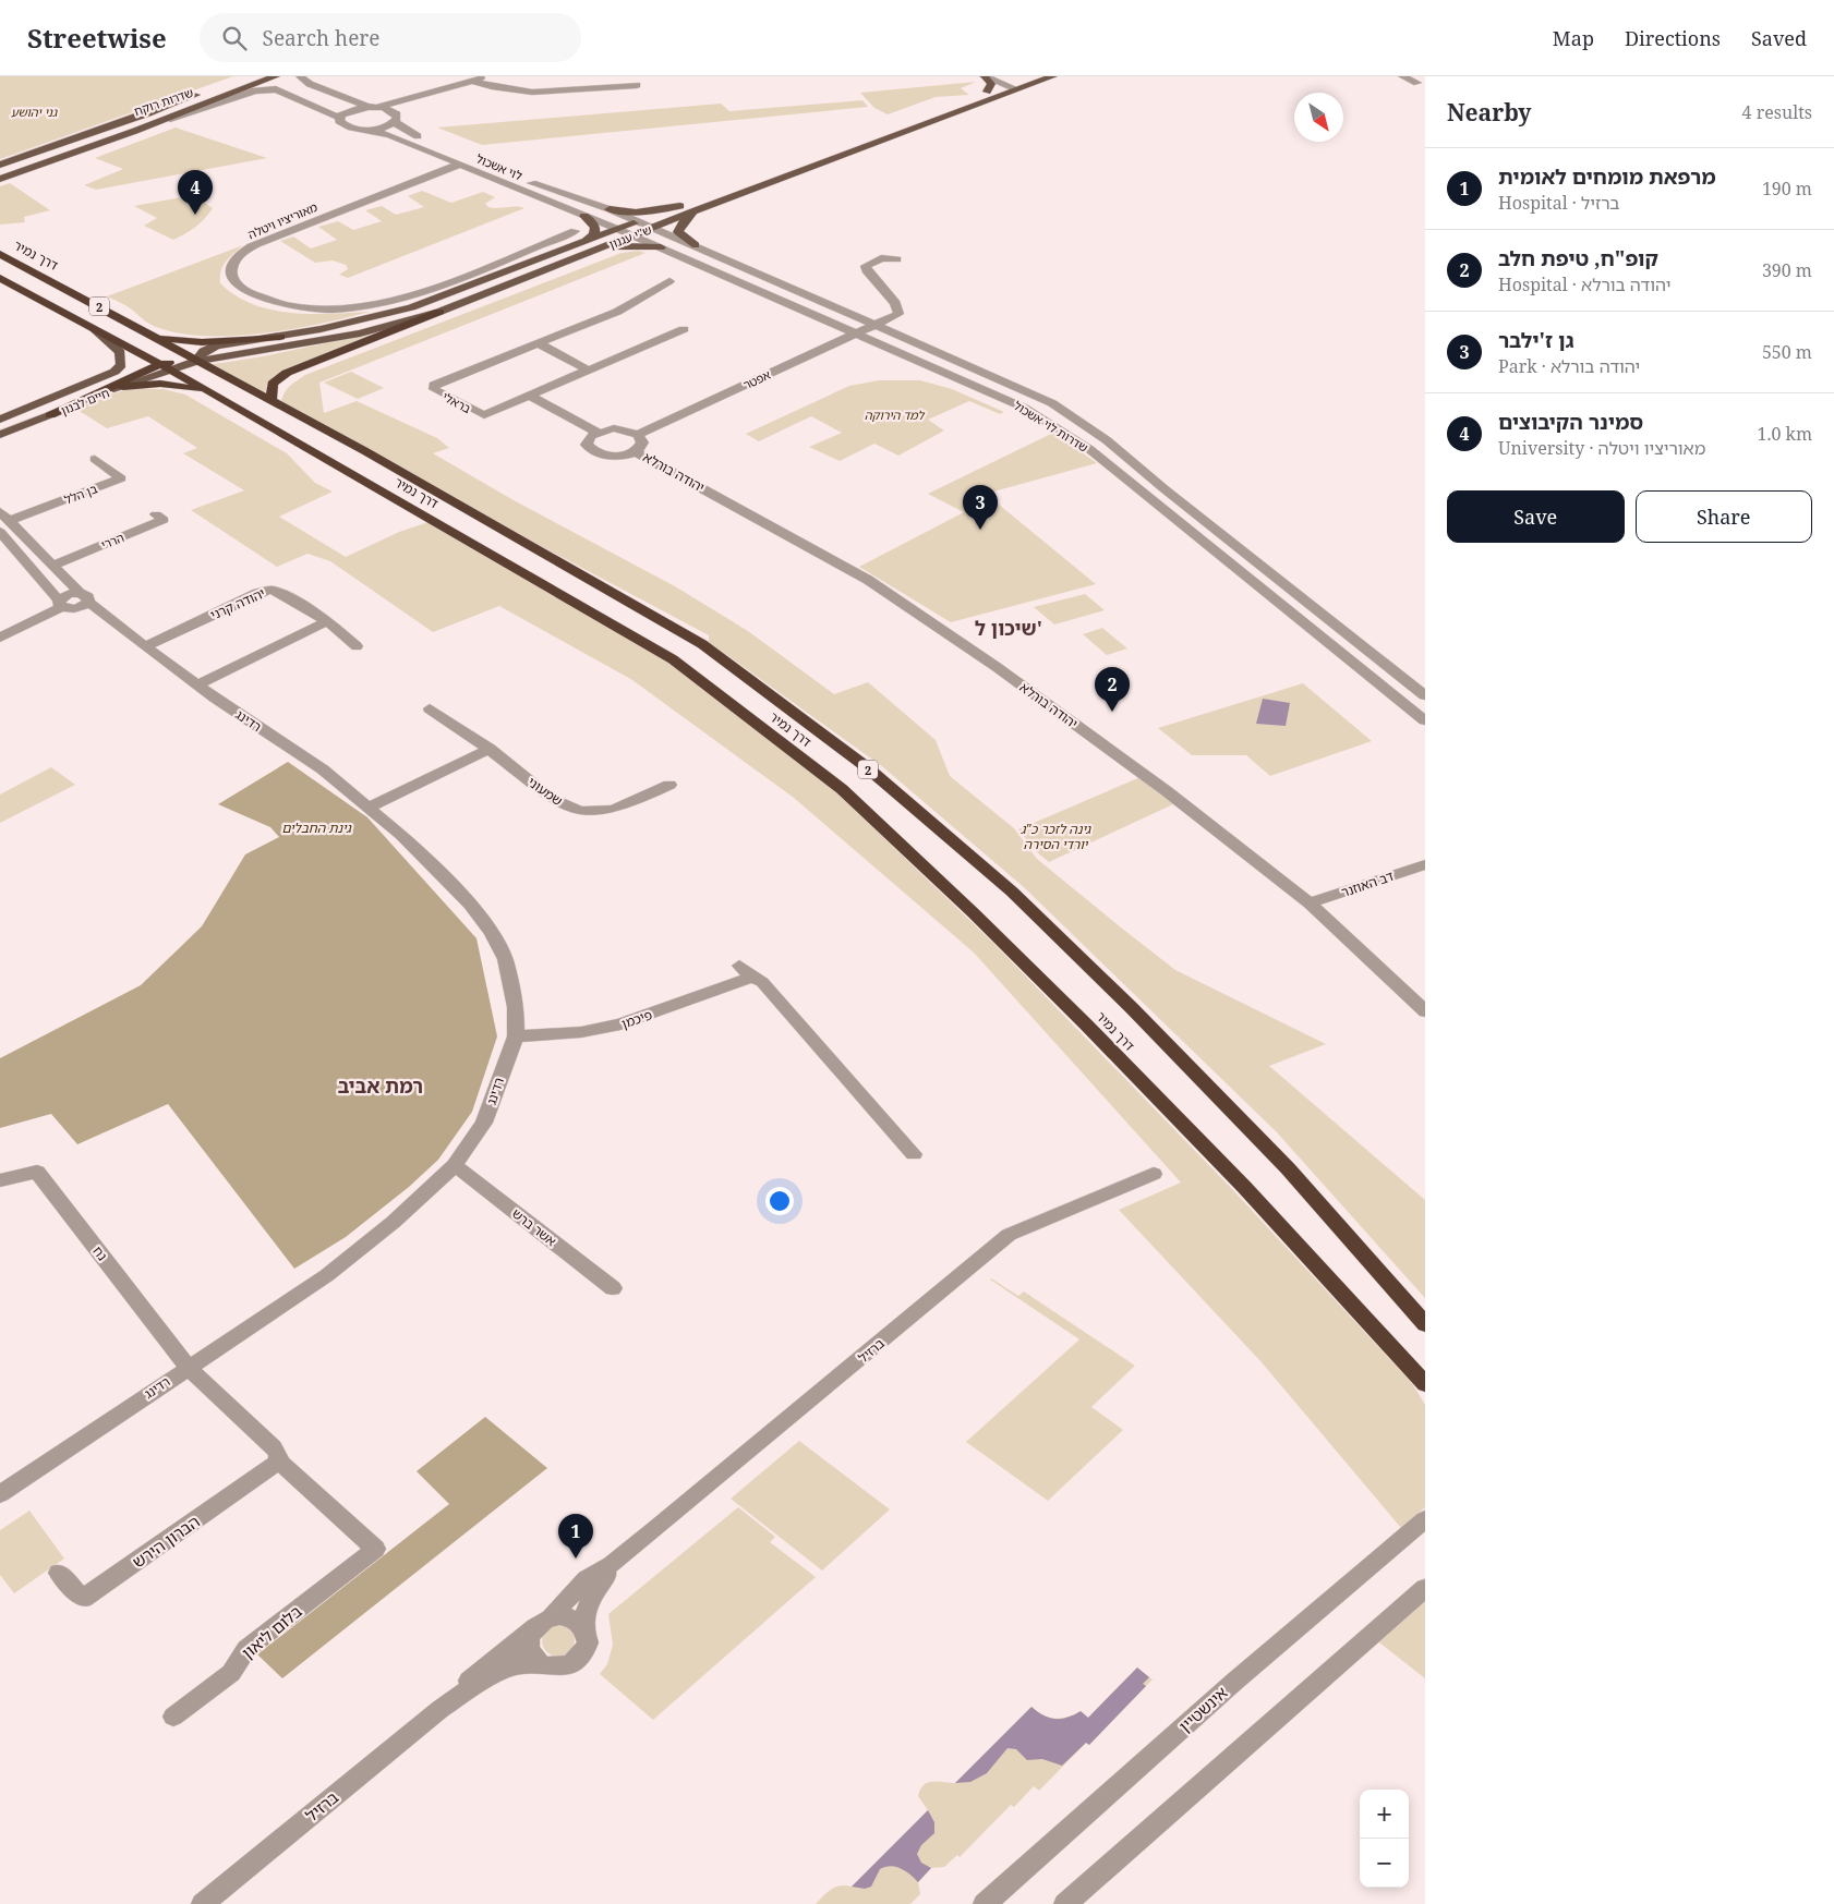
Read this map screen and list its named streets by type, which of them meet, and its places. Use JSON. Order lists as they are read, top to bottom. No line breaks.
{"streets":{"highway":["דרך נמיר","2"],"main road":["שדרות רוקח","ש''י עגנון","חיים לבנון"],"street":["לוי אשכול","מאוריציו ויטלה","אפטר","בראלי","שדרות לוי אשכול","יהודה בורלא","בן הלל","הררי","יהודה קרני","רדינג","שמעוני","דב האוזנר","פיכמן","אשר ברש","נח","ברזיל","הברון הירש","בלום ליאון","אינשטיין"]},"crossings":[["לוי אשכול","מאוריציו ויטלה"],["לוי אשכול","ש''י עגנון"],["לוי אשכול","שדרות לוי אשכול"],["ש''י עגנון","דרך נמיר"],["ש''י עגנון","חיים לבנון"],["ש''י עגנון","שדרות לוי אשכול"],["דרך נמיר","חיים לבנון"],["אפטר","שדרות לוי אשכול"],["יהודה בורלא","דב האוזנר"],["בן הלל","רדינג"],["הררי","רדינג"],["יהודה קרני","רדינג"],["רדינג","פיכמן"],["רדינג","אשר ברש"],["רדינג","נח"],["הברון הירש","בלום ליאון"]],"districts":["שיכון ל'","רמת אביב"],"parks":["גני יהושע","למד הירוקה","גינת החבלים","גינה לזכר כ\"ג יורדי הסירה"],"north":"bottom right","page":{"header":"Streetwise","search":"Search here","nav":["Map","Directions","Saved"],"heading":["Nearby","4 results"],"list":[{"mark":"1","name":"מרפאת מומחים לאומית","note":"Hospital · ברזיל","value":"190 m"},{"mark":"2","name":"קופ\"ח, טיפת חלב","note":"Hospital · יהודה בורלא","value":"390 m"},{"mark":"3","name":"גן ז'ילבר","note":"Park · יהודה בורלא","value":"550 m"},{"mark":"4","name":"סמינר הקיבוצים","note":"University · מאוריציו ויטלה","value":"1.0 km"}],"pins":["4","3","2","1"],"buttons":["Save","Share"],"map_buttons":["+","−"]}}
